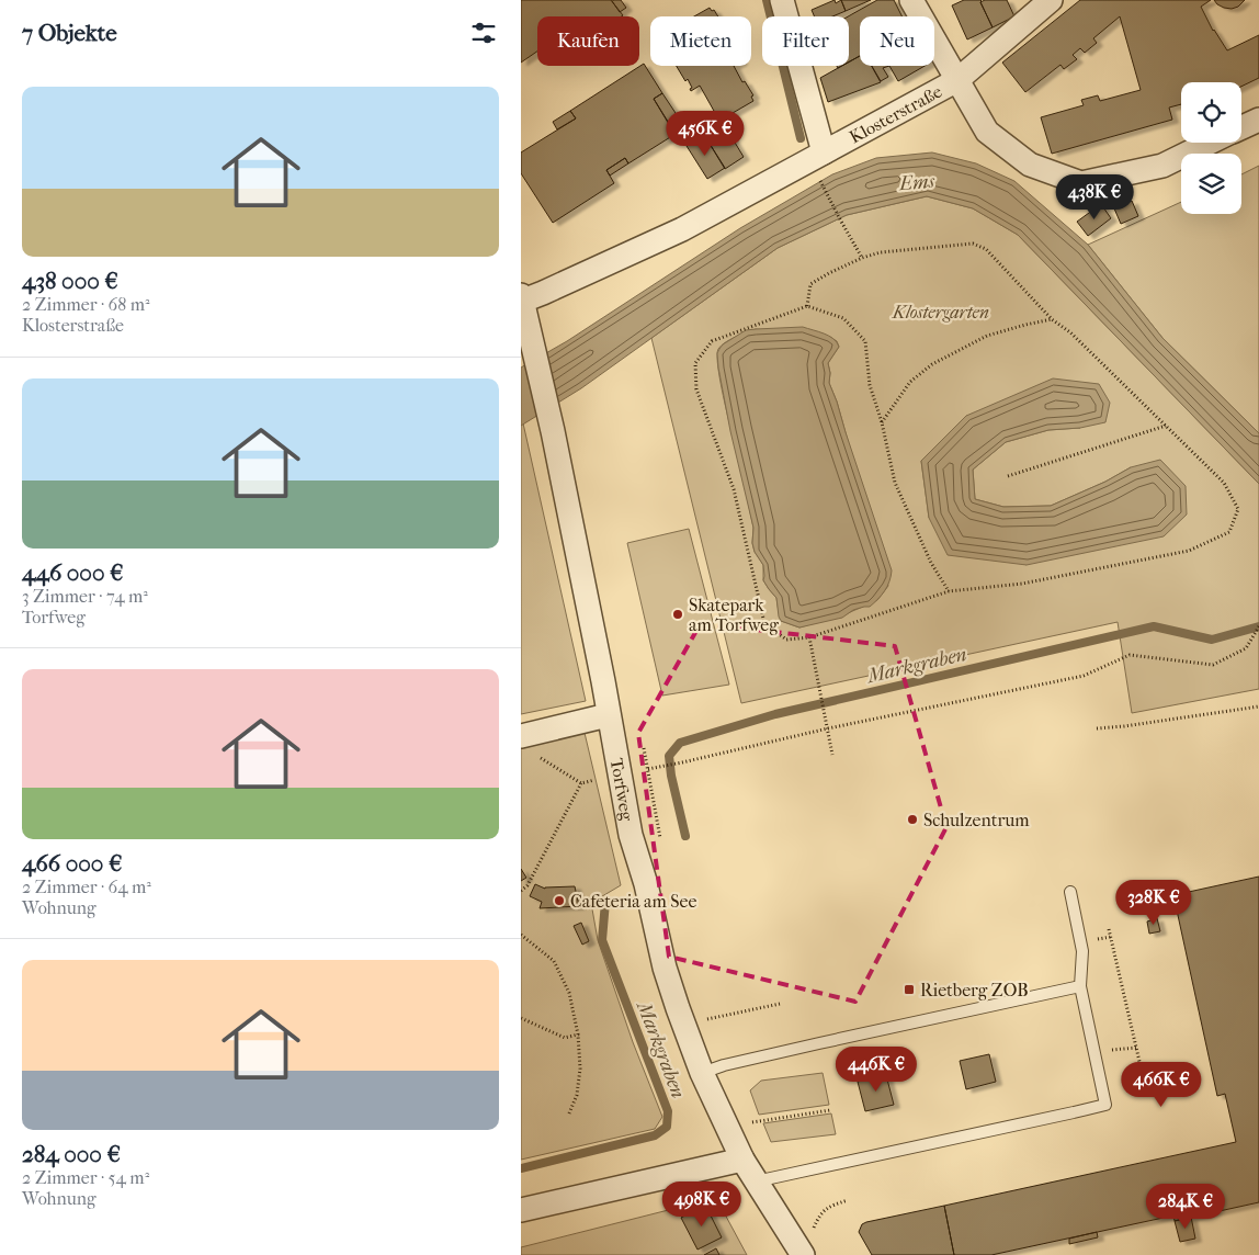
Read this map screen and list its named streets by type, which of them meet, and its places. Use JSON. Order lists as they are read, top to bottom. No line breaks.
{"streets":{"street":["Klosterstraße","Torfweg"]},"crossings":[["Klosterstraße","Torfweg"]],"water":["Ems","Markgraben"],"parks":["Klostergarten"],"places":{"other":["Skatepark am Torfweg","Schulzentrum","Cafeteria am See"],"transit":["Rietberg ZOB"]},"page":{"heading":"7 Objekte","chip":["Kaufen","Mieten","Filter","Neu"],"list":[{"name":"438 000 €","note":"2 Zimmer · 68 m² · Klosterstraße"},{"name":"446 000 €","note":"3 Zimmer · 74 m² · Torfweg"},{"name":"466 000 €","note":"2 Zimmer · 64 m² · Wohnung"},{"name":"284 000 €","note":"2 Zimmer · 54 m² · Wohnung"}],"price":["456K €","438K €","328K €","446K €","466K €","498K €","284K €"]}}
